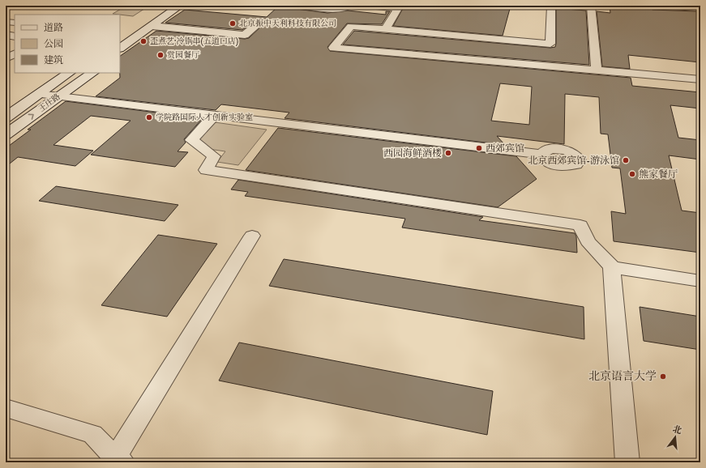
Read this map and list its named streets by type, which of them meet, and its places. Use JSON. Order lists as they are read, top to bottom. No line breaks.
{"streets":{"main road":["王庄路"]},"places":["北京振中天利科技有限公司","歪煮艺·冷锅串(五道口店)","赏园餐厅","学院路国际人才创新实验室","西郊宾馆","西园海鲜酒楼","北京西郊宾馆-游泳馆","熊家餐厅","北京语言大学"],"legend":["道路","公园","建筑"],"north":"top"}
